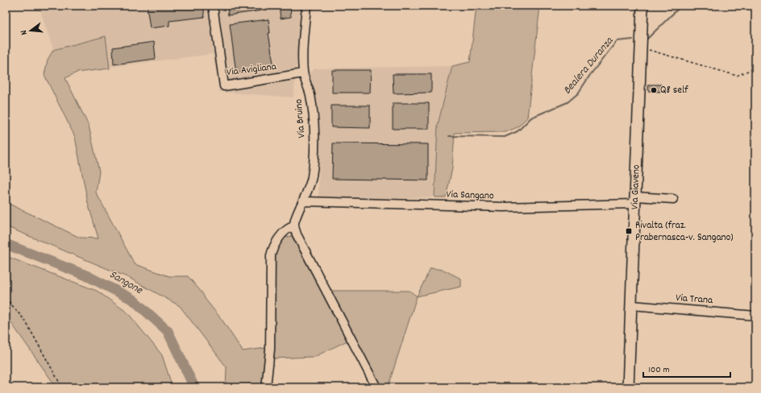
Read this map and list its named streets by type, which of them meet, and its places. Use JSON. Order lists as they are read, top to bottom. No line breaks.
{"streets":{"main road":["Via Giaveno"],"street":["Via Avigliana","Via Bruino","Via Sangano","Via Trana"]},"crossings":[["Via Avigliana","Via Bruino"],["Via Bruino","Via Sangano"],["Via Giaveno","Via Sangano"],["Via Giaveno","Via Trana"]],"water":["Bealera Duranza","Sangone"],"places":{"other":["Q8 self"],"transit":["Rivalta (fraz. Prabernasca-v. Sangano)"]},"scale_bar":"100 m","north":"left"}
